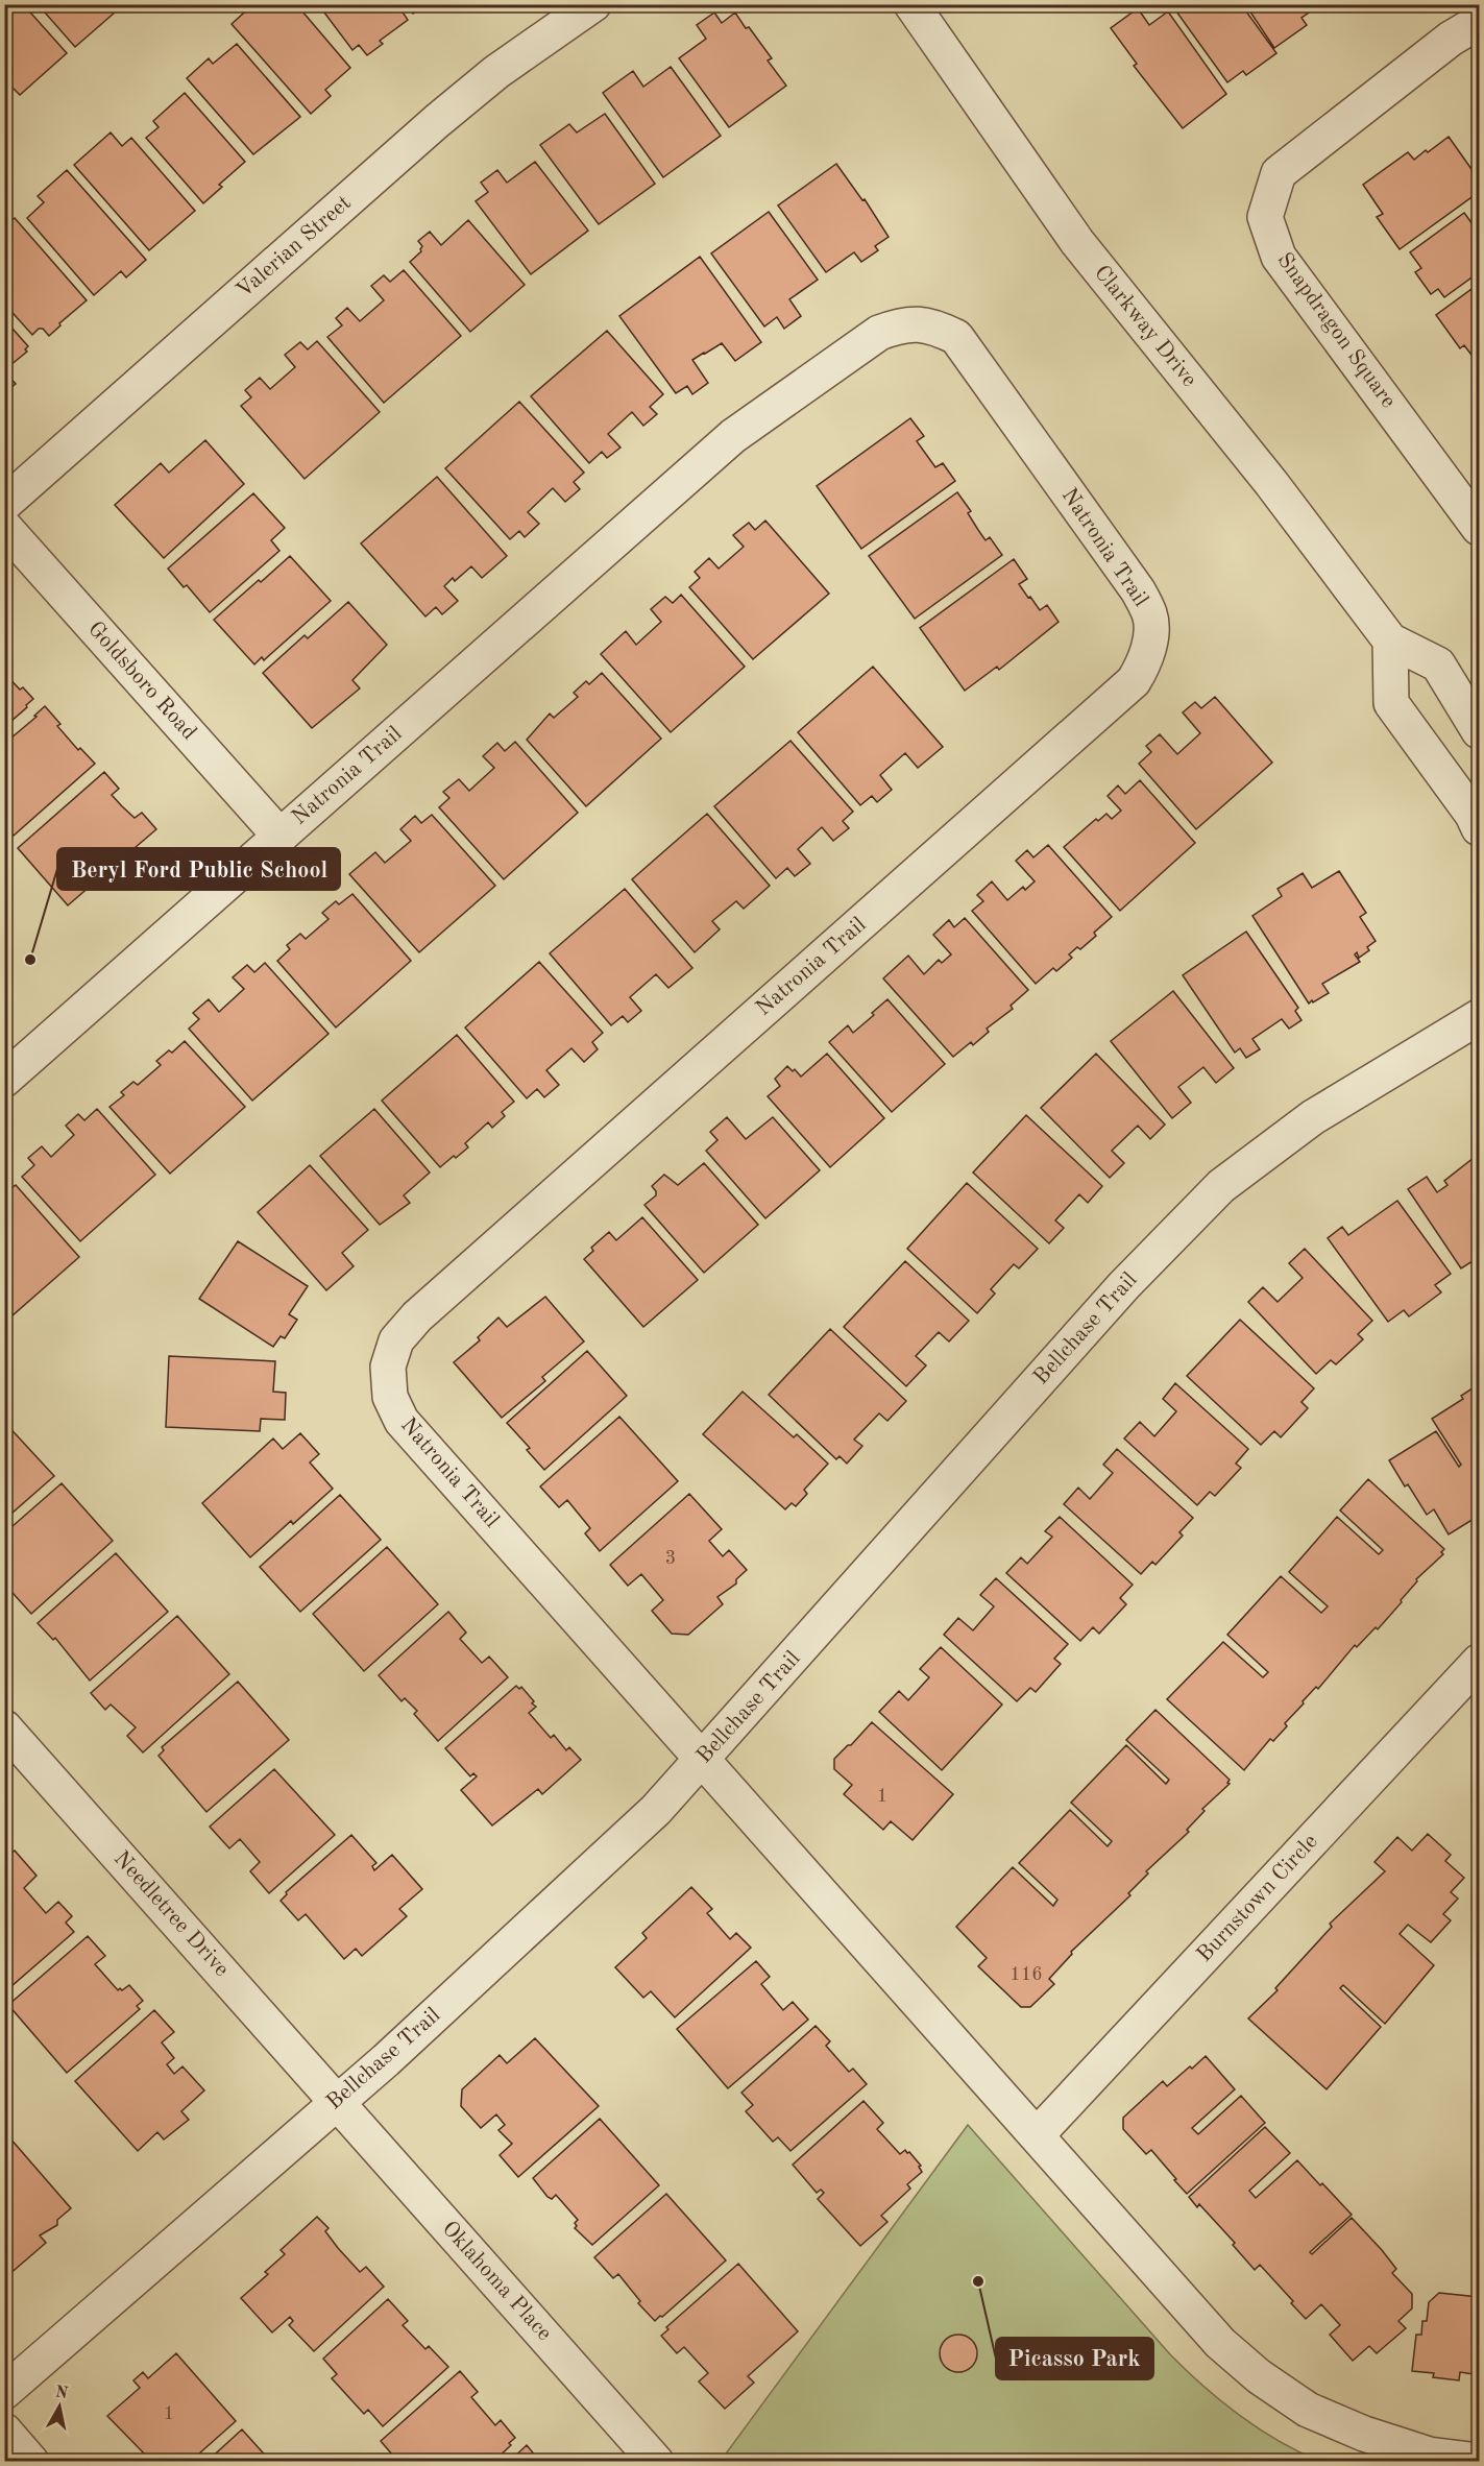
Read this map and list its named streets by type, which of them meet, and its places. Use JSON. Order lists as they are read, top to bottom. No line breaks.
{"streets":{"street":["Valerian Street","Clarkway Drive","Snapdragon Square","Natronia Trail","Goldsboro Road","Bellchase Trail","Burnstown Circle","Needletree Drive","Oklahoma Place"]},"crossings":[["Natronia Trail","Goldsboro Road"],["Natronia Trail","Bellchase Trail"],["Bellchase Trail","Needletree Drive"],["Bellchase Trail","Oklahoma Place"],["Needletree Drive","Oklahoma Place"]],"places":["Beryl Ford Public School","Picasso Park"],"house_numbers":["3","1","116","1"],"north":"top"}
